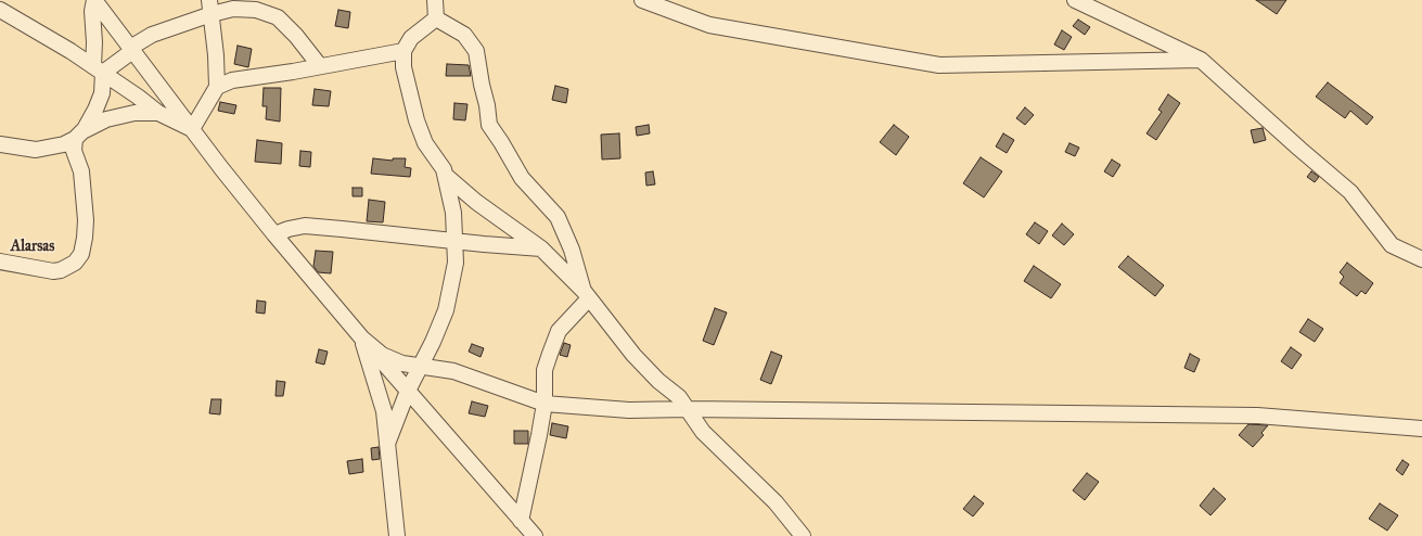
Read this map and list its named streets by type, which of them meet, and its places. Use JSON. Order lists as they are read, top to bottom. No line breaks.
{"districts":["Alarsas"]}
